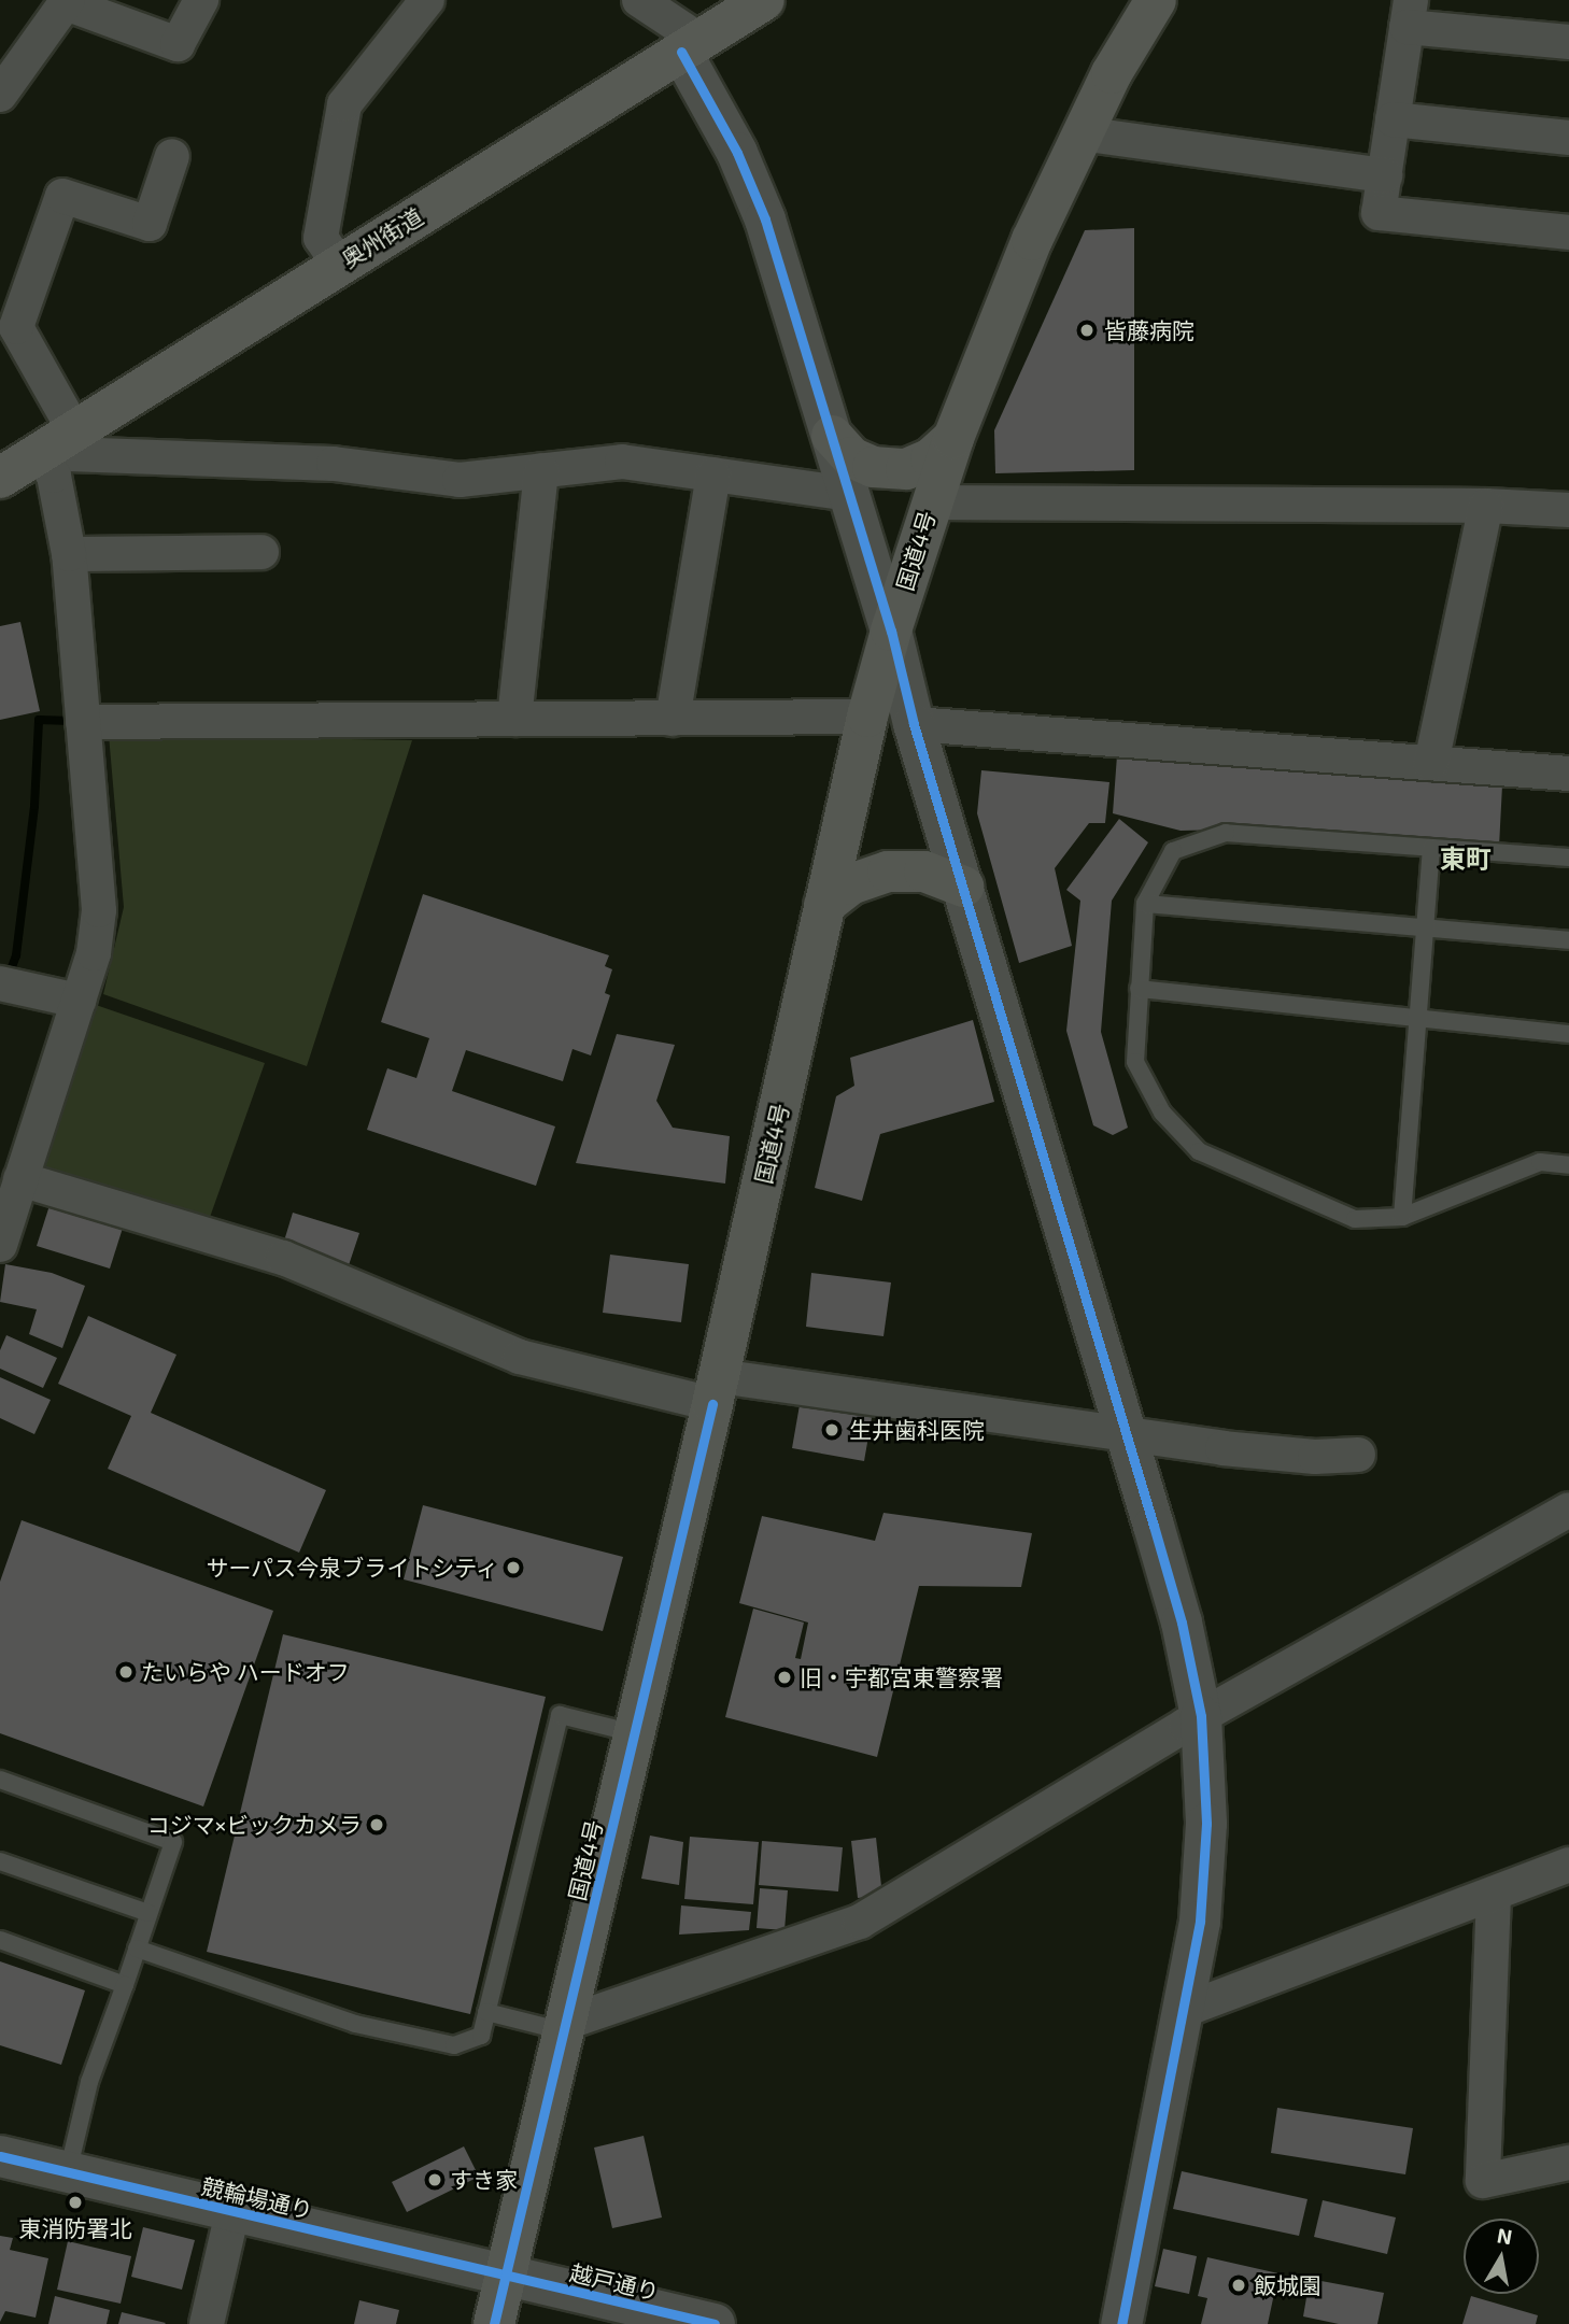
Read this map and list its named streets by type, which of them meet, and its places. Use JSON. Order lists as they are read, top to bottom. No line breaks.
{"streets":{"highway":["国道4号"],"main road":["奥州街道"],"street":["競輪場通り","越戸通り"]},"crossings":[["国道4号","競輪場通り"],["国道4号","越戸通り"],["競輪場通り","越戸通り"]],"districts":["東町"],"places":["皆藤病院","生井歯科医院","サーパス今泉ブライトシティ","たいらや ハードオフ","旧・宇都宮東警察署","コジマ×ビックカメラ","すき家","東消防署北","飯城園"],"north":"top"}
